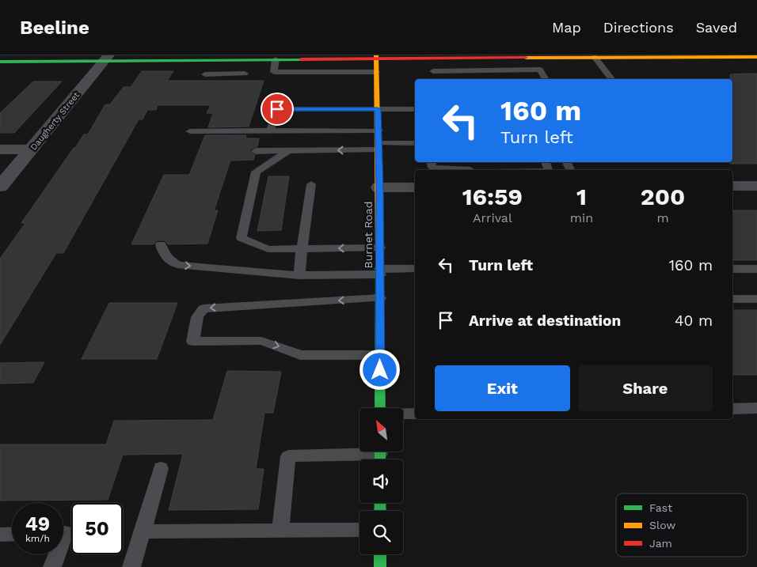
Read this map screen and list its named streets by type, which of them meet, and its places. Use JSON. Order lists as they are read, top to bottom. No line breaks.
{"streets":{"street":["Daugherty Street","Burnet Road"]},"legend":["Fast","Slow","Jam"],"north":"top left","page":{"header":"Beeline","nav":["Map","Directions","Saved"],"turn":["160 m","Turn left"],"eta":["16:59","Arrival","1","min","200","m"],"list":[{"name":"Turn left","value":"160 m"},{"name":"Arrive at destination","value":"40 m"}],"buttons":["Exit","Share"],"speed":"49 km/h","limit":"50"}}
